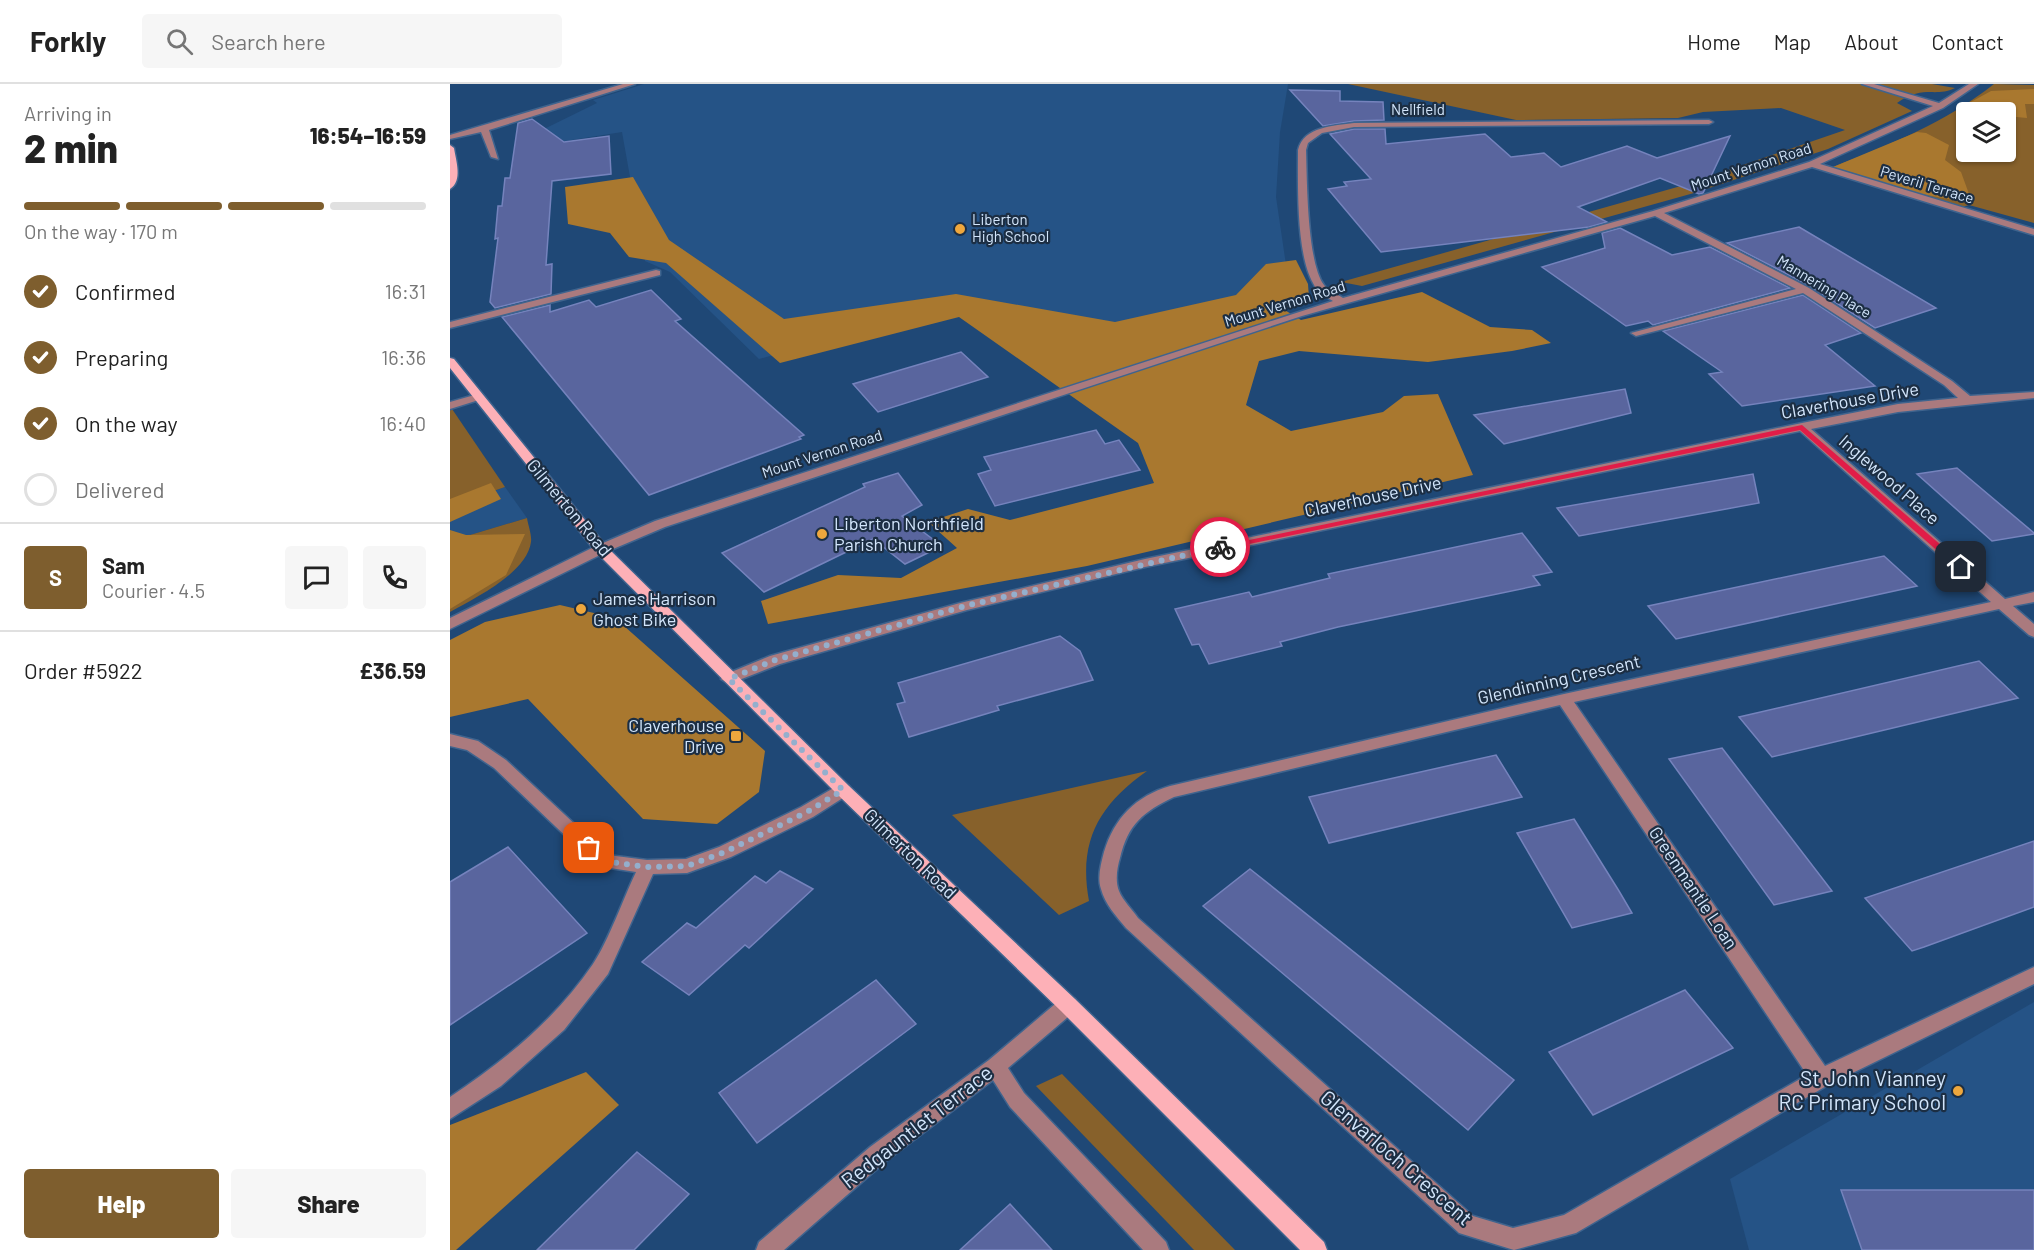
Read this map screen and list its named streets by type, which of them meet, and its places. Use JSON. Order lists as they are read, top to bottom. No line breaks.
{"streets":{"main road":["Gilmerton Road"],"street":["Nellfield","Mount Vernon Road","Peveril Terrace","Mannering Place","Claverhouse Drive","Inglewood Place","Glendinning Crescent","Greenmantle Loan","Redgauntlet Terrace","Glenvarloch Crescent"]},"crossings":[["Nellfield","Mount Vernon Road"],["Mount Vernon Road","Peveril Terrace"],["Mount Vernon Road","Mannering Place"],["Mount Vernon Road","Gilmerton Road"],["Mannering Place","Claverhouse Drive"],["Claverhouse Drive","Inglewood Place"],["Claverhouse Drive","Gilmerton Road"],["Inglewood Place","Glendinning Crescent"],["Gilmerton Road","Redgauntlet Terrace"],["Glendinning Crescent","Greenmantle Loan"],["Glendinning Crescent","Glenvarloch Crescent"],["Greenmantle Loan","Glenvarloch Crescent"]],"places":{"other":["Liberton High School","Liberton Northfield Parish Church","James Harrison Ghost Bike","St John Vianney RC Primary School"],"transit":["Claverhouse Drive"]},"page":{"header":"Forkly","search":"Search here","nav":["Home","Map","About","Contact"],"heading":["2 min","Arriving in","16:54–16:59"],"panel":["Sam","Courier · 4.5","Order #5922","£36.59"],"bar":"On the way · 170 m","list":[["Confirmed","16:31"],["Preparing","16:36"],["On the way","16:40"],"Delivered"],"round":"S","buttons":["Help","Share"]}}
